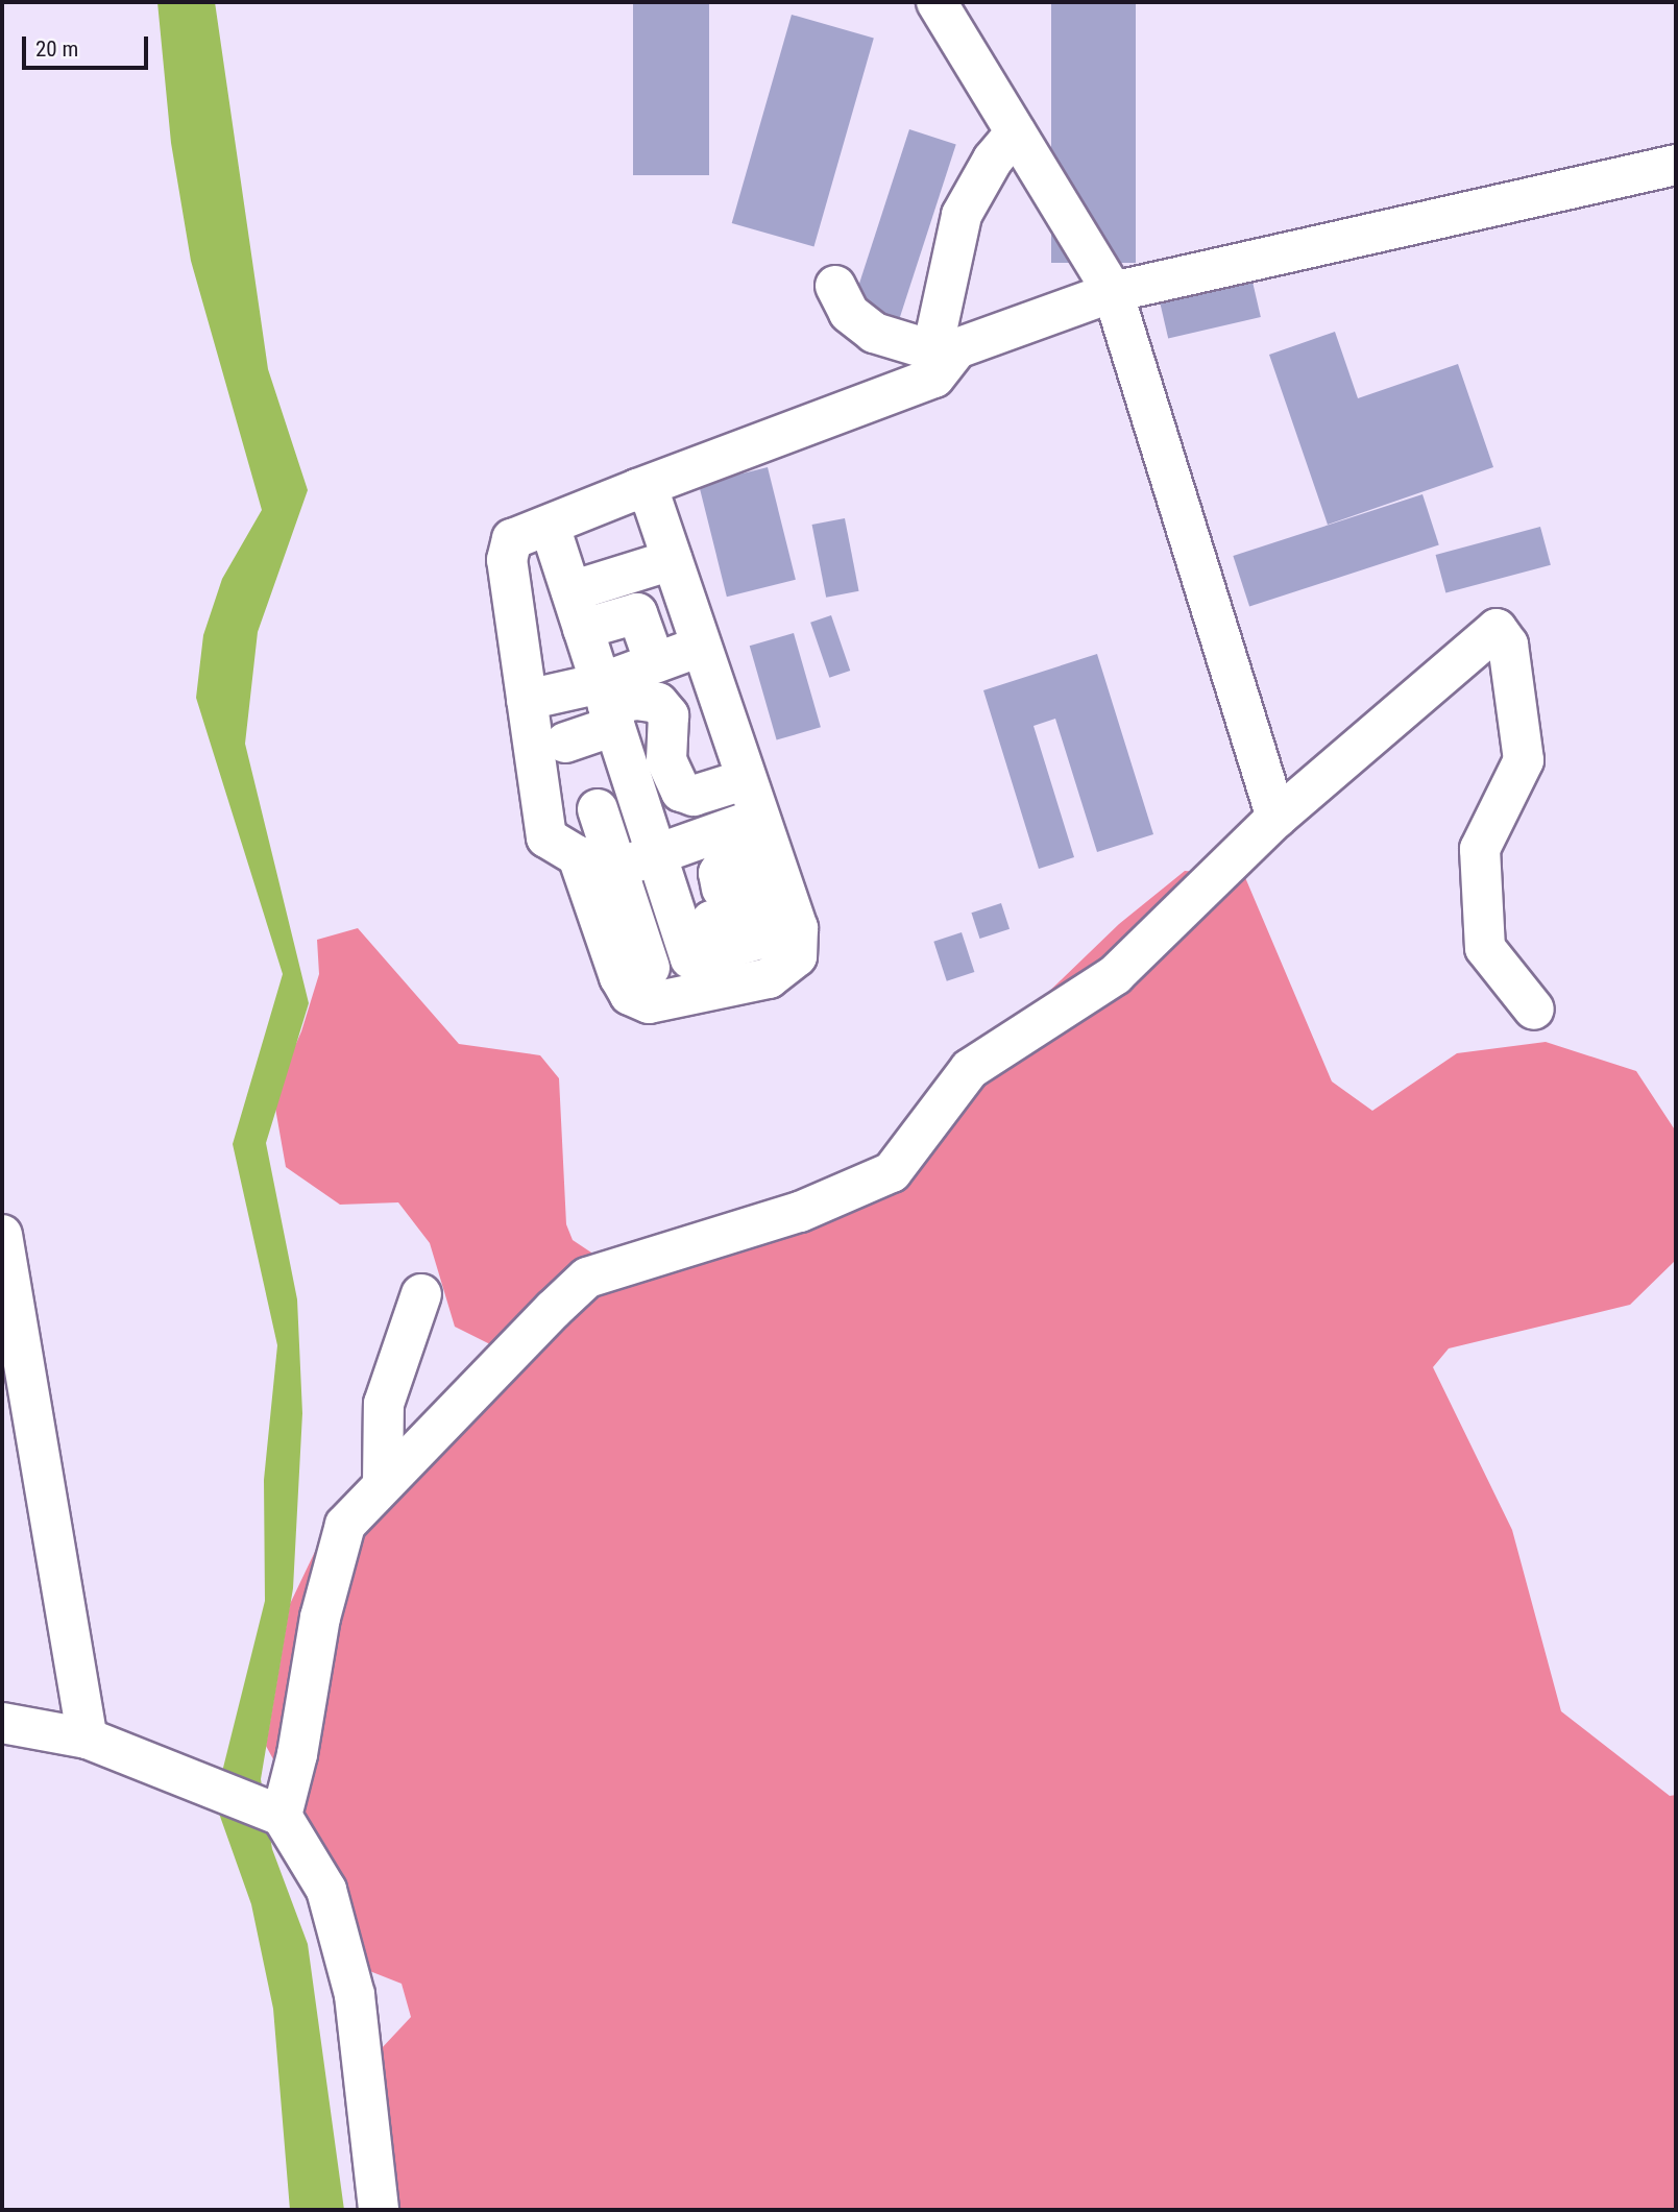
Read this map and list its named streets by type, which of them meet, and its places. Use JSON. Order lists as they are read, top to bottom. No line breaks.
{"scale_bar":"20 m"}
